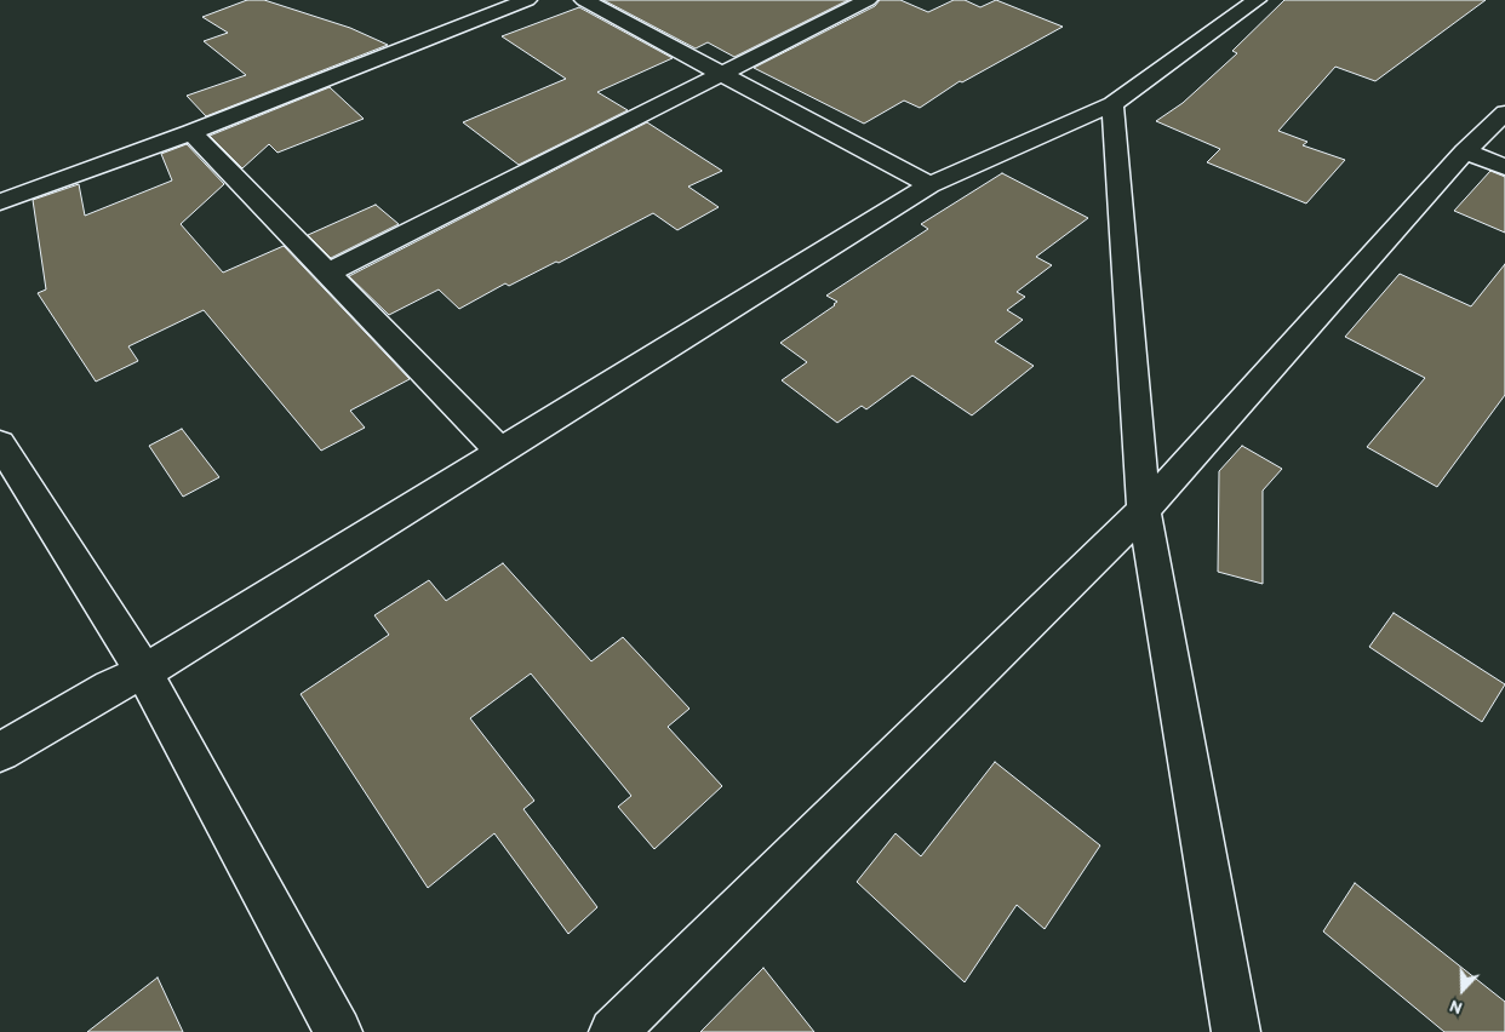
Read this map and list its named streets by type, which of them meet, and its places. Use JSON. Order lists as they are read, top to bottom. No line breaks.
{"north":"bottom"}
